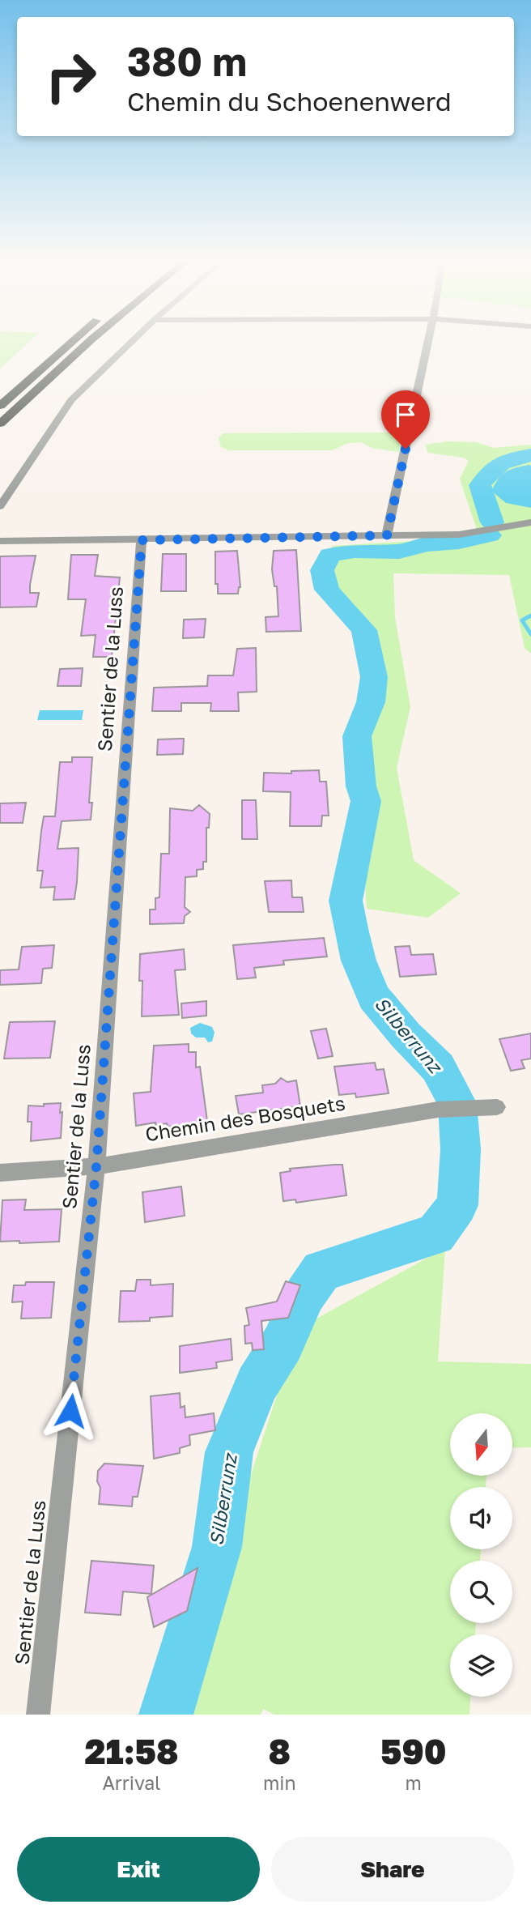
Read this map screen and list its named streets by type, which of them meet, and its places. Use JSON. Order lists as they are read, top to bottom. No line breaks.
{"streets":{"street":["Sentier de la Luss","Chemin des Bosquets"]},"crossings":[["Sentier de la Luss","Chemin des Bosquets"]],"water":["Silberrunz"],"north":"bottom","page":{"turn":["380 m","Chemin du Schoenenwerd"],"eta":["21:58","Arrival","8","min","590","m"],"buttons":["Exit","Share"]}}
